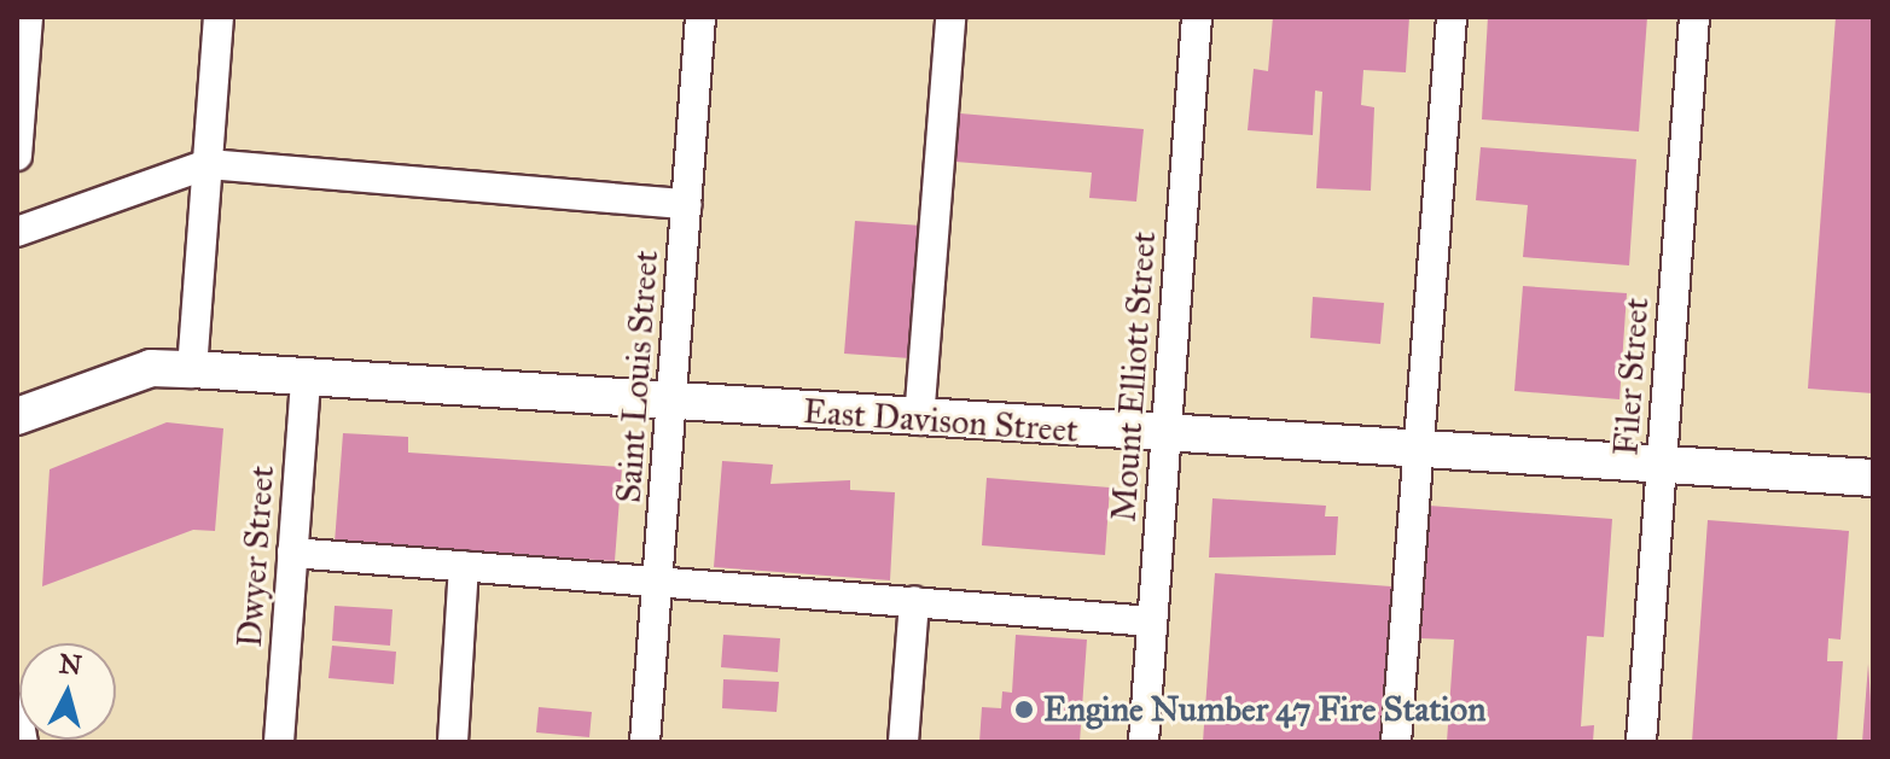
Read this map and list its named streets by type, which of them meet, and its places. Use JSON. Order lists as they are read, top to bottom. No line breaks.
{"streets":{"main road":["East Davison Street"],"street":["Saint Louis Street","Mount Elliott Street","Filer Street","Dwyer Street"]},"crossings":[["Saint Louis Street","East Davison Street"],["Mount Elliott Street","East Davison Street"],["Filer Street","East Davison Street"],["East Davison Street","Dwyer Street"]],"places":["Engine Number 47 Fire Station"],"north":"top"}
